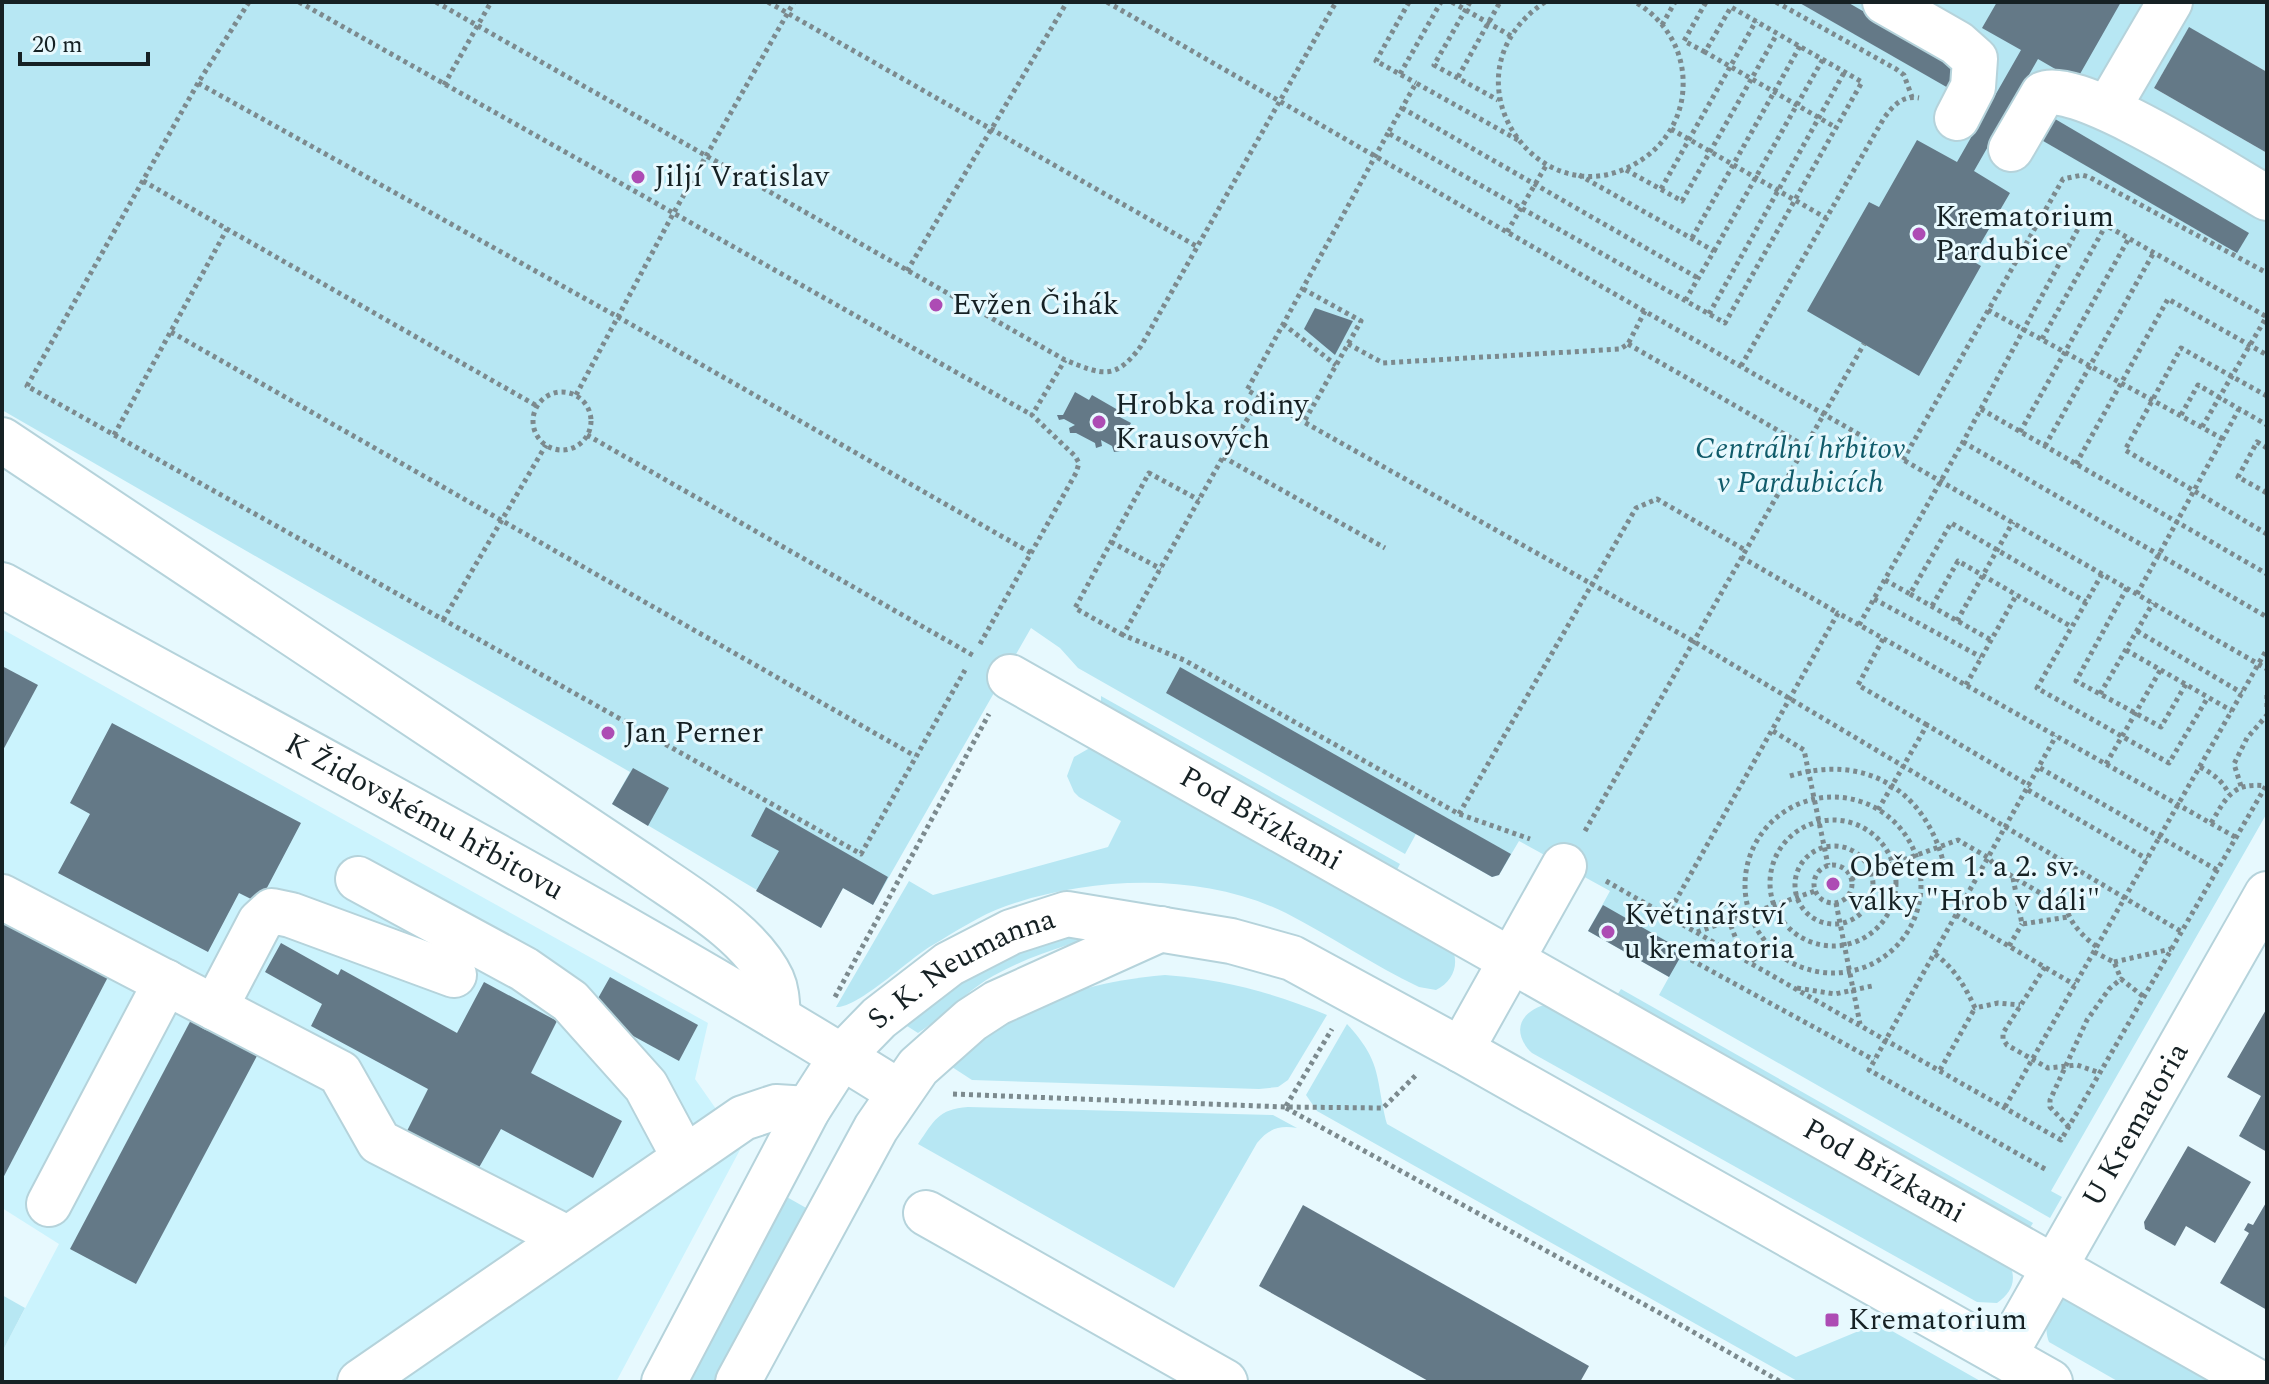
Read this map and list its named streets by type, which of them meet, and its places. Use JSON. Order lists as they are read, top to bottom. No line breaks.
{"streets":{"street":["K Židovskému hřbitovu","Pod Břízkami","S. K. Neumanna","U Krematoria"]},"crossings":[["K Židovskému hřbitovu","S. K. Neumanna"],["Pod Břízkami","U Krematoria"]],"parks":["Centrální hřbitov v Pardubicích"],"places":{"other":["Jiljí Vratislav","Krematorium Pardubice","Evžen Čihák","Hrobka rodiny Krausových","Jan Perner","Obětem 1. a 2. sv. války \"Hrob v dáli\"","Květinářství u krematoria"],"transit":["Krematorium"]},"scale_bar":"20 m"}
